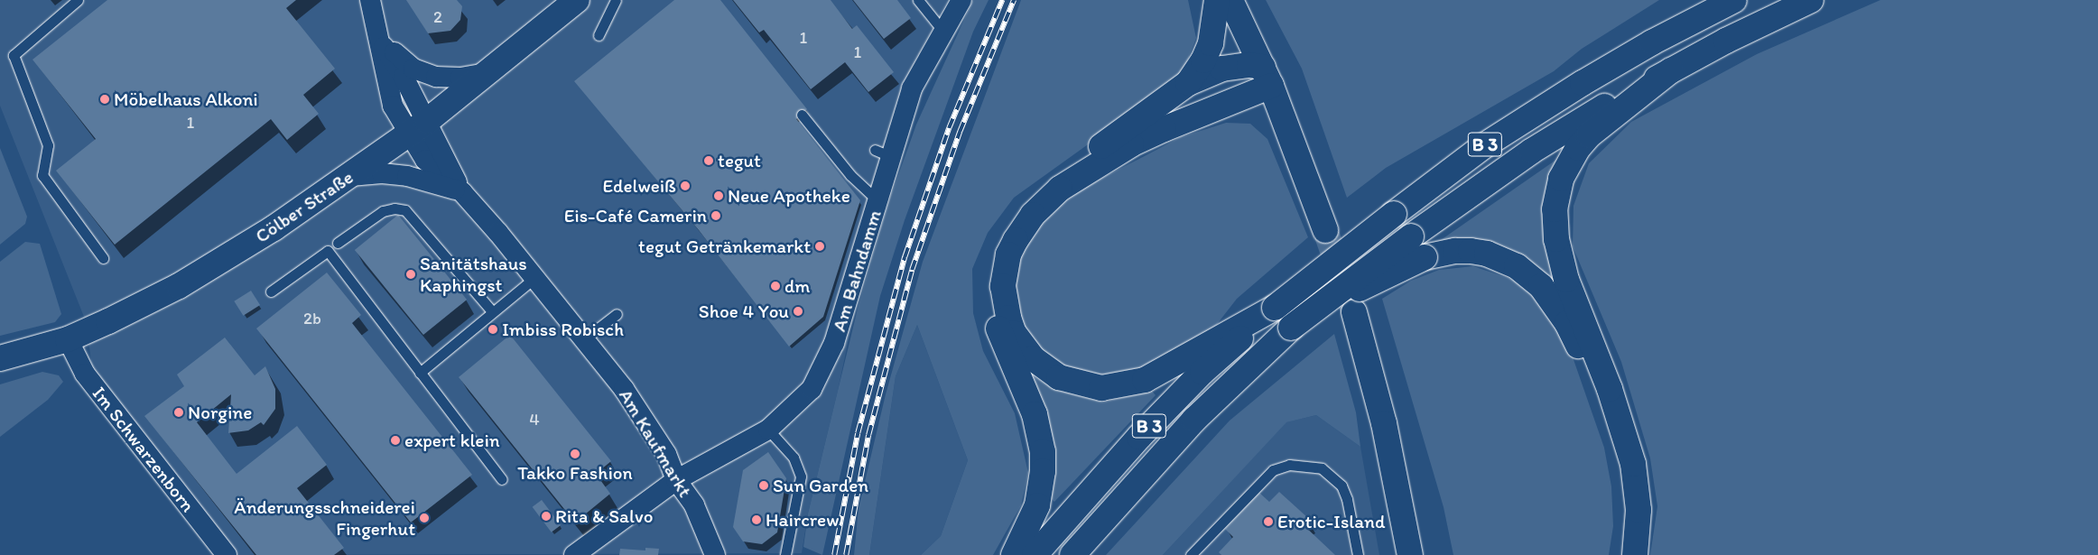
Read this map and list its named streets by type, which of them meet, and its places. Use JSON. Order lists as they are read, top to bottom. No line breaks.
{"streets":{"main road":["B 3","Cölber Straße"],"street":["Am Bahndamm","Am Kaufmarkt","Im Schwarzenborn"]},"crossings":[["Cölber Straße","Am Kaufmarkt"],["Cölber Straße","Im Schwarzenborn"],["Am Bahndamm","Am Kaufmarkt"]],"places":["Möbelhaus Alkoni","tegut","Edelweiß","Neue Apotheke","Eis-Café Camerin","tegut Getränkemarkt","Sanitätshaus Kaphingst","dm","Shoe 4 You","Imbiss Robisch","Norgine","expert klein","Takko Fashion","Sun Garden","Rita & Salvo","Änderungsschneiderei Fingerhut","Haircrew","Erotic-Island"],"house_numbers":["2","1","1","1","2b","4"]}
